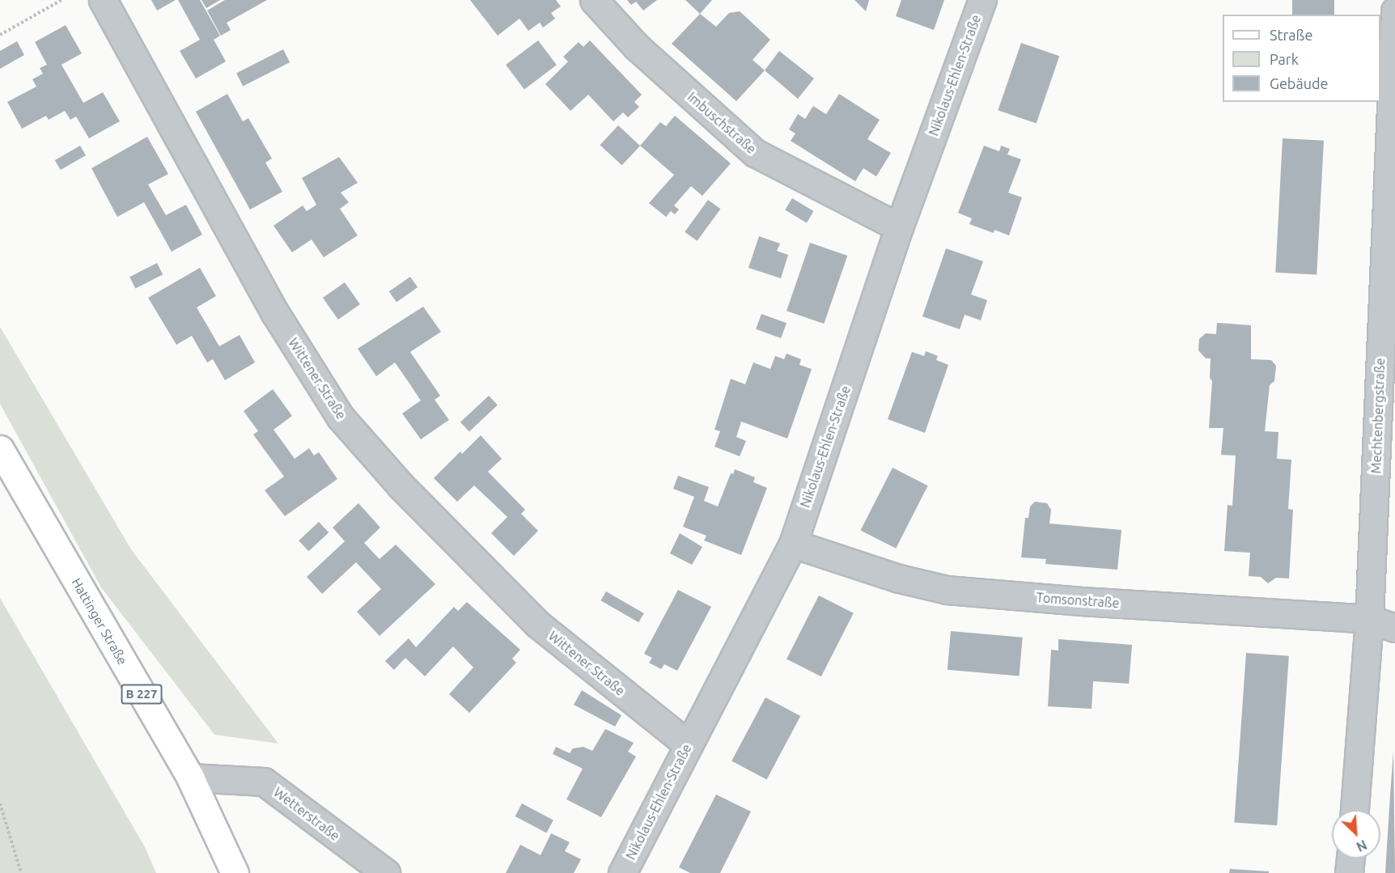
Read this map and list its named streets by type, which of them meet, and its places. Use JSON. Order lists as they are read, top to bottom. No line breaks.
{"streets":{"main road":["Hattinger Straße","B 227"],"street":["Nikolaus-Ehlen-Straße","Imbuschstraße","Wittener Straße","Mechtenbergstraße","Tomsonstraße","Wetterstraße"]},"crossings":[["Nikolaus-Ehlen-Straße","Imbuschstraße"],["Nikolaus-Ehlen-Straße","Wittener Straße"],["Nikolaus-Ehlen-Straße","Tomsonstraße"],["Mechtenbergstraße","Tomsonstraße"],["Hattinger Straße","Wetterstraße"]],"legend":["Straße","Park","Gebäude"],"north":"bottom right"}
